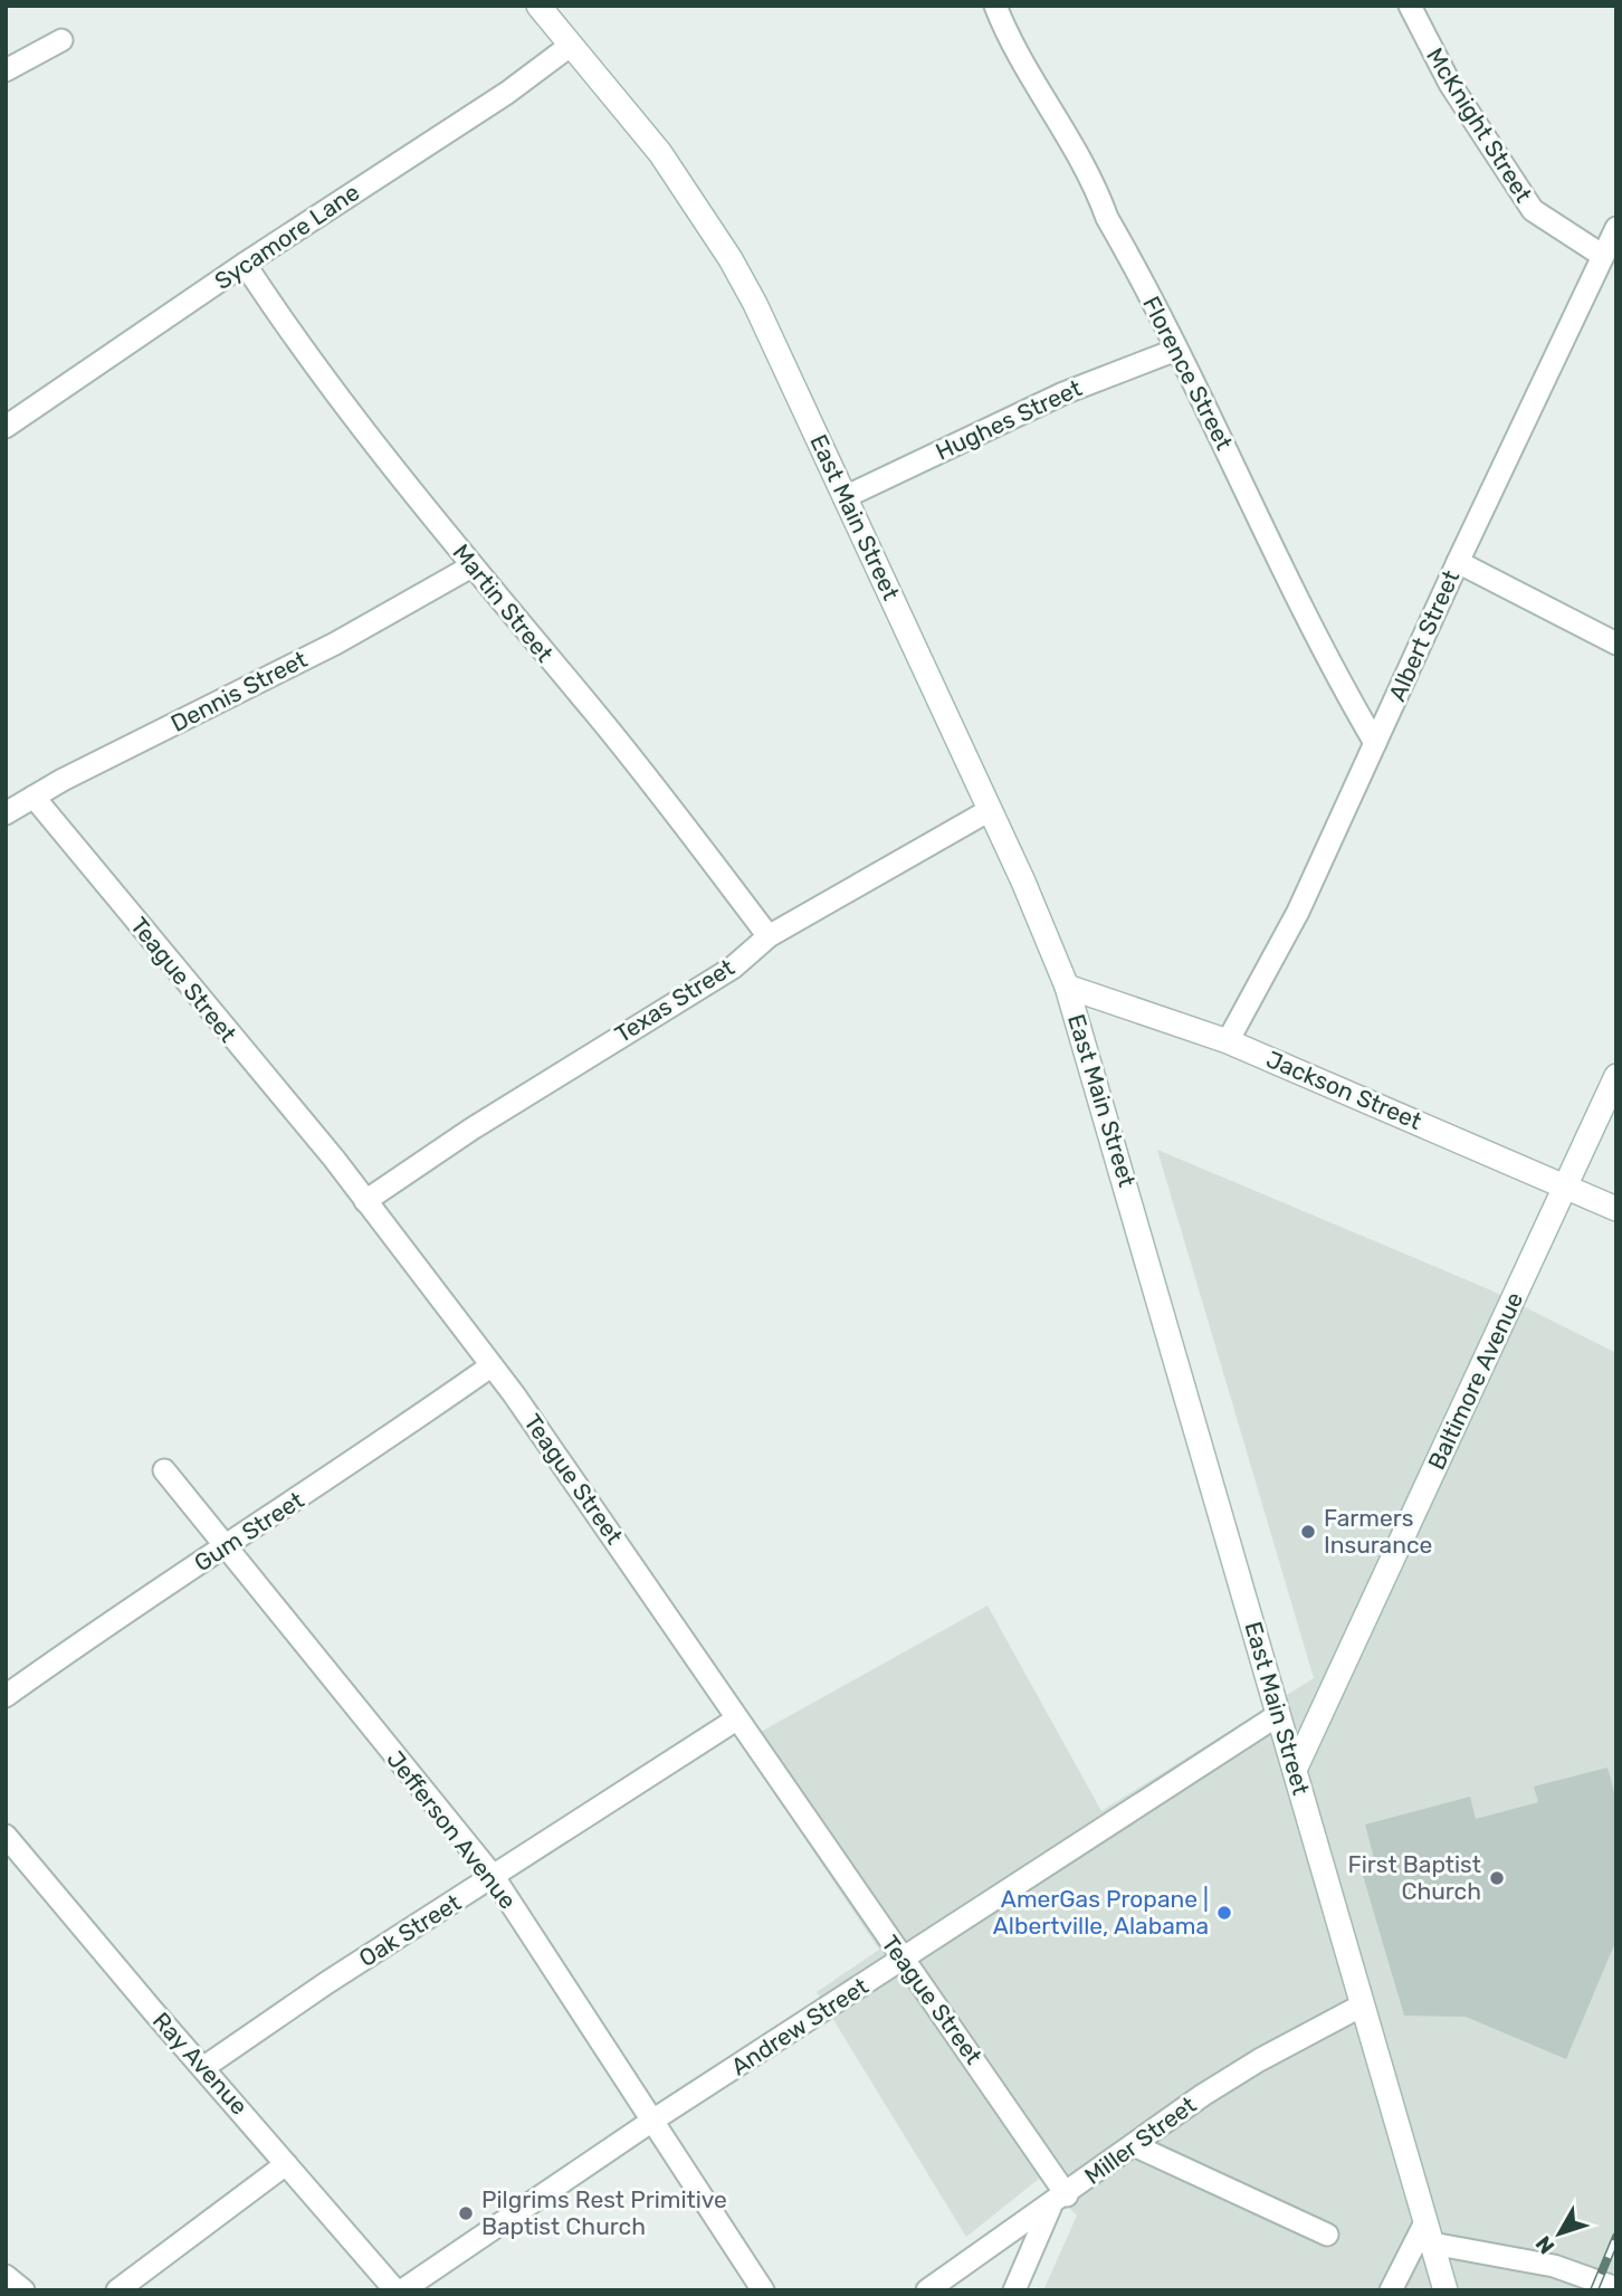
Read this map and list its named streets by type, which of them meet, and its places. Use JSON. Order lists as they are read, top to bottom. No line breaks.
{"streets":{"main road":["East Main Street","Jackson Street","Baltimore Avenue"],"street":["McKnight Street","Sycamore Lane","Florence Street","Hughes Street","Martin Street","Albert Street","Dennis Street","Teague Street","Texas Street","Gum Street","Jefferson Avenue","Oak Street","Andrew Street","Ray Avenue","Miller Street"]},"crossings":[["McKnight Street","Albert Street"],["Sycamore Lane","East Main Street"],["Sycamore Lane","Martin Street"],["Florence Street","Hughes Street"],["Florence Street","Albert Street"],["Hughes Street","East Main Street"],["East Main Street","Texas Street"],["East Main Street","Jackson Street"],["East Main Street","Baltimore Avenue"],["East Main Street","Andrew Street"],["East Main Street","Miller Street"],["Martin Street","Dennis Street"],["Martin Street","Texas Street"],["Albert Street","Jackson Street"],["Dennis Street","Teague Street"],["Teague Street","Texas Street"],["Teague Street","Gum Street"],["Teague Street","Oak Street"],["Teague Street","Andrew Street"],["Teague Street","Miller Street"],["Jackson Street","Baltimore Avenue"],["Gum Street","Jefferson Avenue"],["Jefferson Avenue","Oak Street"],["Jefferson Avenue","Andrew Street"],["Oak Street","Ray Avenue"]],"places":["Farmers Insurance","First Baptist Church","AmerGas Propane | Albertville, Alabama","Pilgrims Rest Primitive Baptist Church"],"north":"bottom left"}
